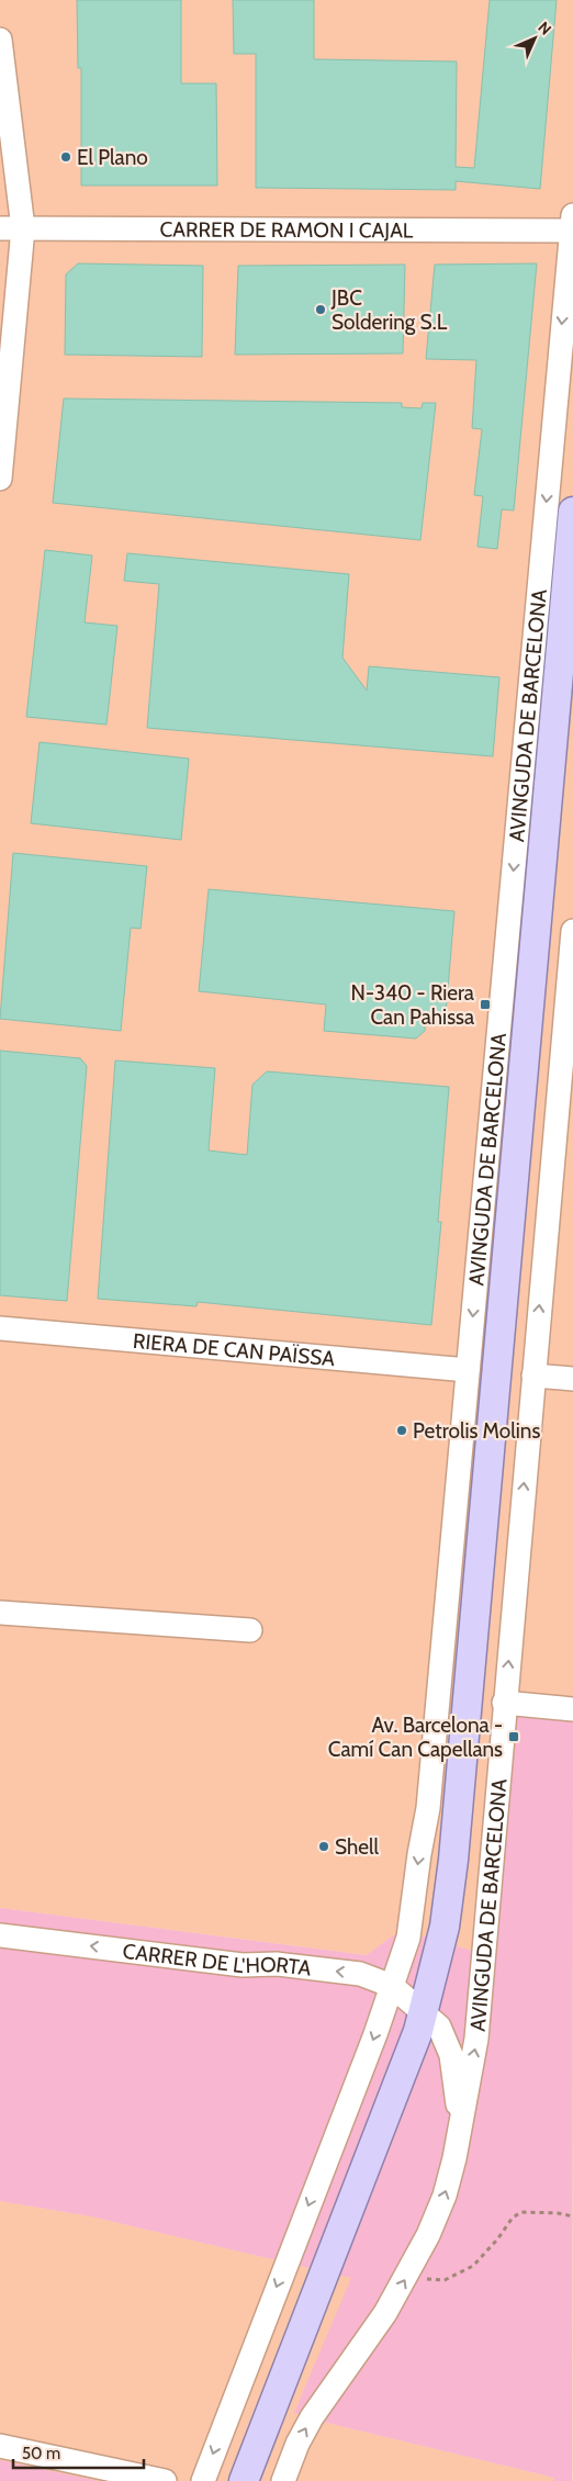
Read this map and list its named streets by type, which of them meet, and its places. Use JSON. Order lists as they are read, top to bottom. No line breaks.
{"streets":{"main road":["AVINGUDA DE BARCELONA"],"street":["CARRER DE RAMON I CAJAL","RIERA DE CAN PAÏSSA","CARRER DE L'HORTA"]},"crossings":[["CARRER DE RAMON I CAJAL","AVINGUDA DE BARCELONA"],["AVINGUDA DE BARCELONA","RIERA DE CAN PAÏSSA"],["AVINGUDA DE BARCELONA","CARRER DE L'HORTA"]],"one_way":["CARRER DE L'HORTA"],"places":{"other":["El Plano","JBC Soldering S.L","Petrolis Molins","Shell"],"transit":["N-340 - Riera Can Pahissa","Av. Barcelona - Camí Can Capellans"]},"scale_bar":"50 m","north":"top right"}
